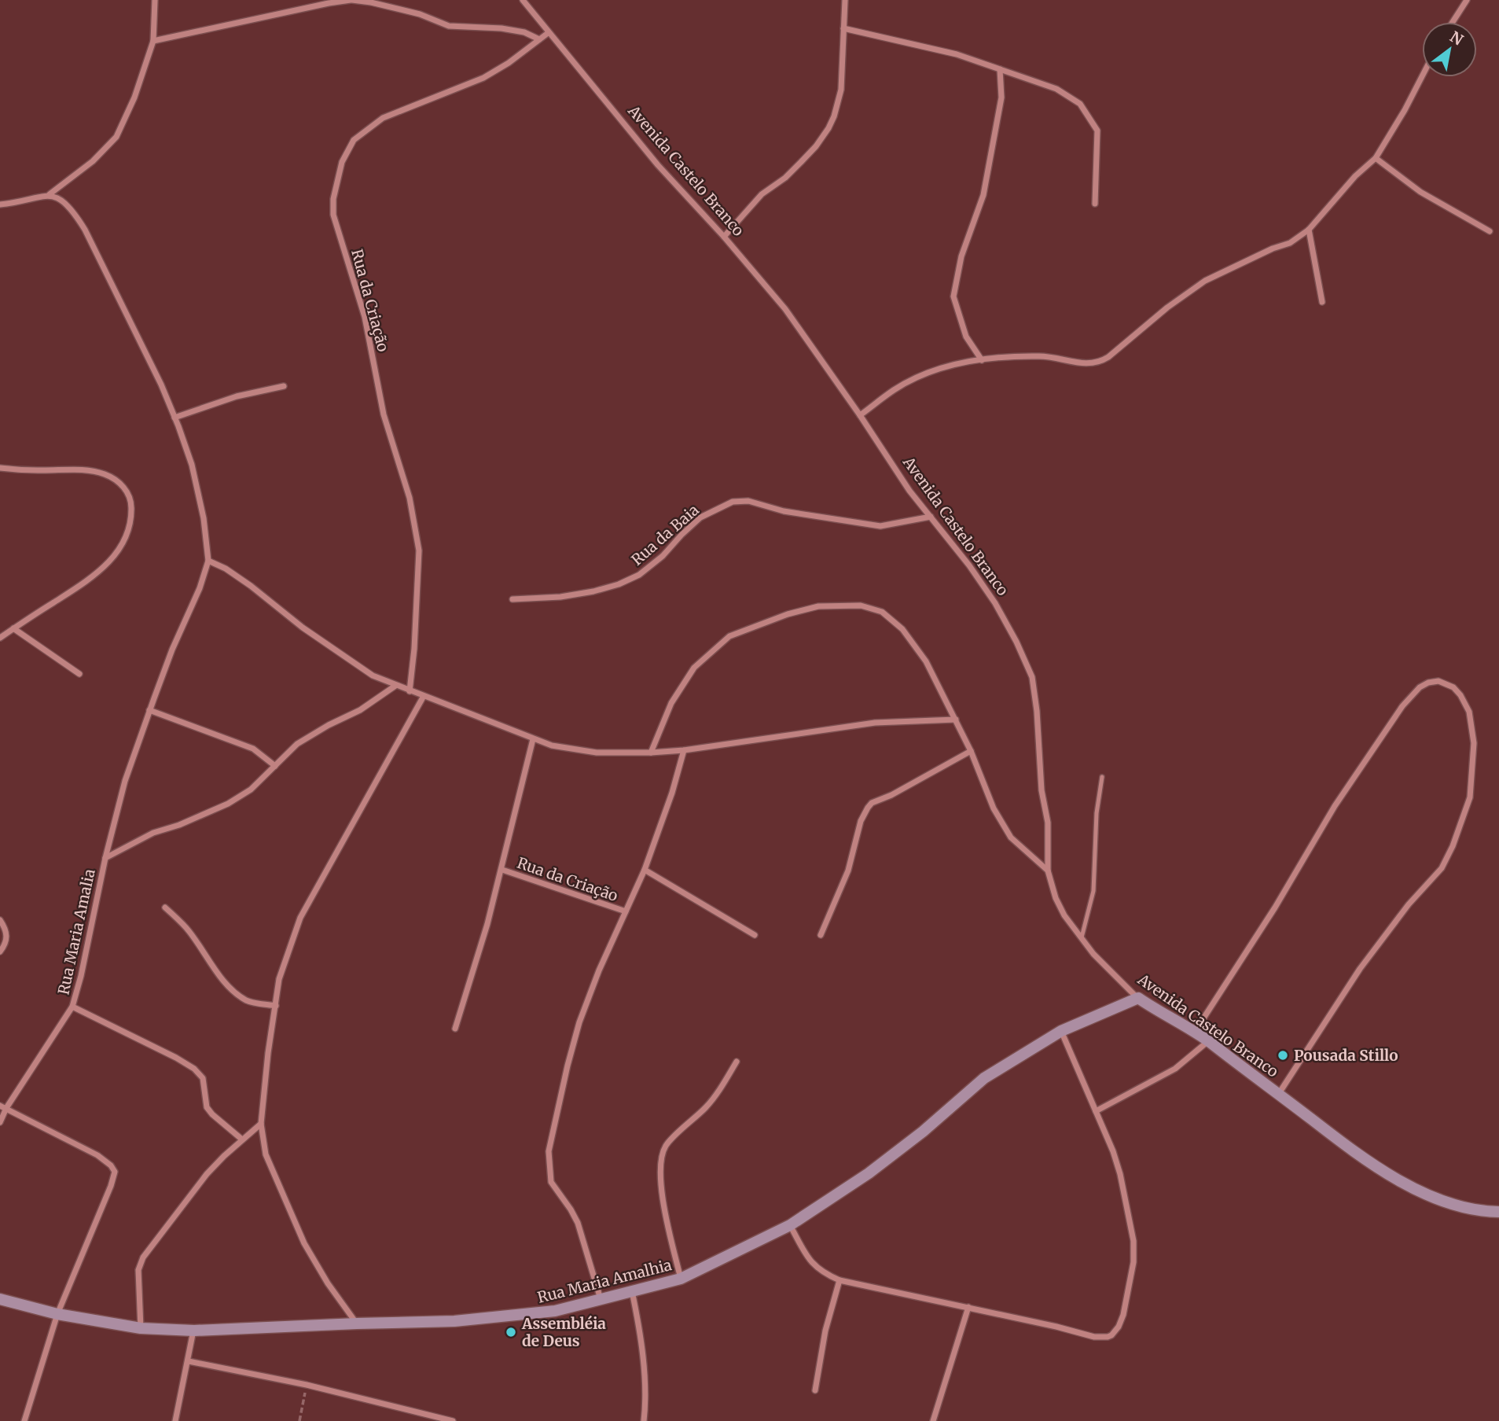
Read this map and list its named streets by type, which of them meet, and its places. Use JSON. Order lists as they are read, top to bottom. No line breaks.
{"streets":{"street":["Avenida Castelo Branco","Rua da Criação","Rua da Baia","Rua Maria Amalia","Rua Maria Amalhia"]},"crossings":[["Avenida Castelo Branco","Rua da Criação"],["Avenida Castelo Branco","Rua da Baia"],["Avenida Castelo Branco","Rua Maria Amalhia"]],"places":["Pousada Stillo","Assembléia de Deus"],"north":"top right"}
